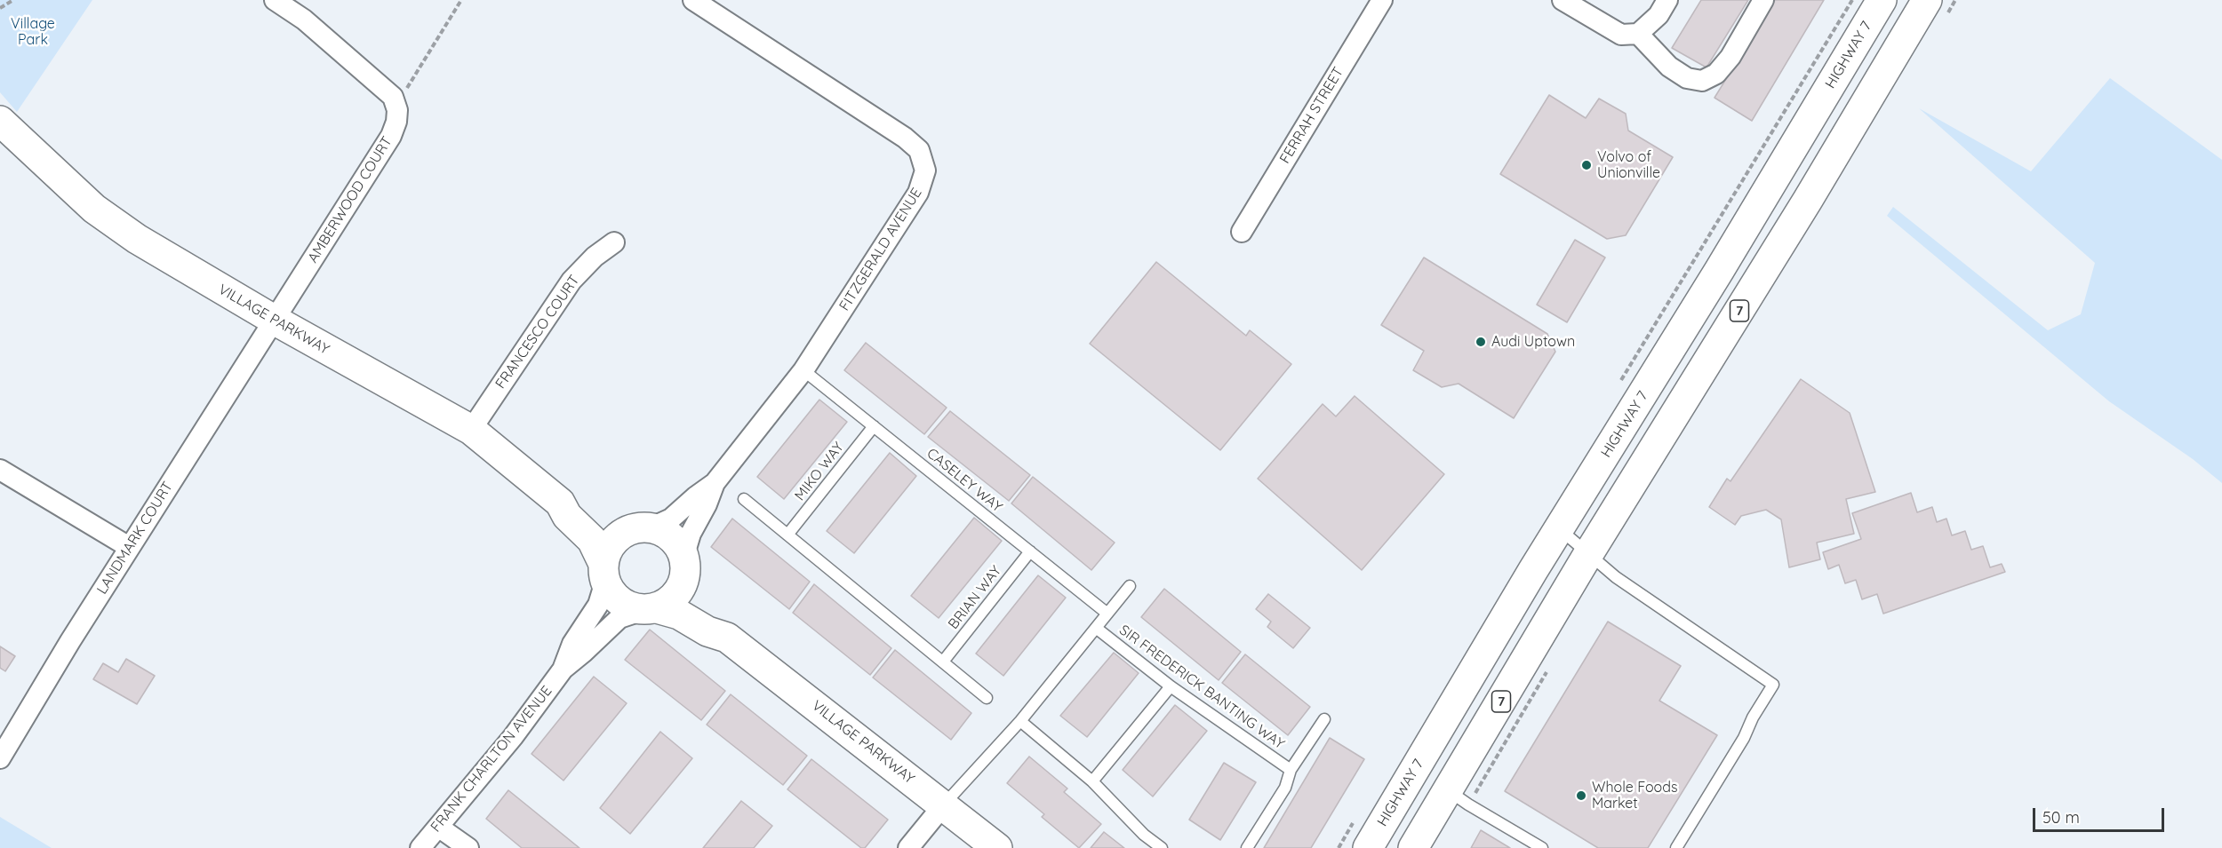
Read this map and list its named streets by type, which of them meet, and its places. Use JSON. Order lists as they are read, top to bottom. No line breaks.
{"streets":{"main road":["HIGHWAY 7","7","VILLAGE PARKWAY"],"street":["FERRAH STREET","AMBERWOOD COURT","FITZGERALD AVENUE","FRANCESCO COURT","LANDMARK COURT","FRANK CHARLTON AVENUE"],"lane":["MIKO WAY","CASELEY WAY","BRIAN WAY","SIR FREDERICK BANTING WAY"]},"crossings":[["AMBERWOOD COURT","VILLAGE PARKWAY"],["AMBERWOOD COURT","LANDMARK COURT"],["FITZGERALD AVENUE","VILLAGE PARKWAY"],["FITZGERALD AVENUE","CASELEY WAY"],["FITZGERALD AVENUE","FRANK CHARLTON AVENUE"],["VILLAGE PARKWAY","FRANCESCO COURT"],["VILLAGE PARKWAY","LANDMARK COURT"],["VILLAGE PARKWAY","FRANK CHARLTON AVENUE"],["MIKO WAY","CASELEY WAY"],["CASELEY WAY","BRIAN WAY"]],"parks":["Village Park"],"places":["Volvo of Unionville","Audi Uptown","Whole Foods Market"],"scale_bar":"50 m"}
